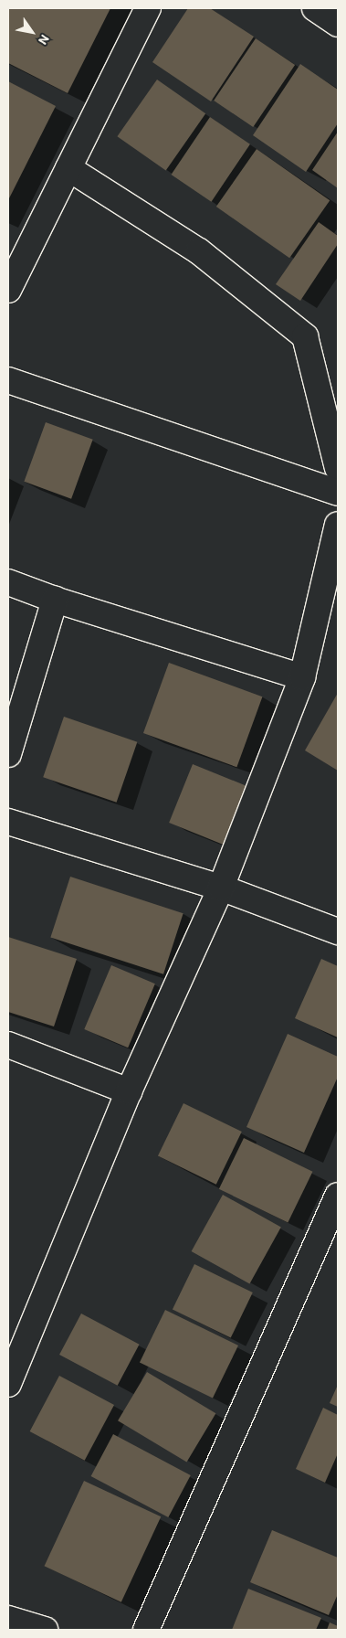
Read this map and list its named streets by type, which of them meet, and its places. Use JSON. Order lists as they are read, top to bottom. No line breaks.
{"north":"bottom right"}
